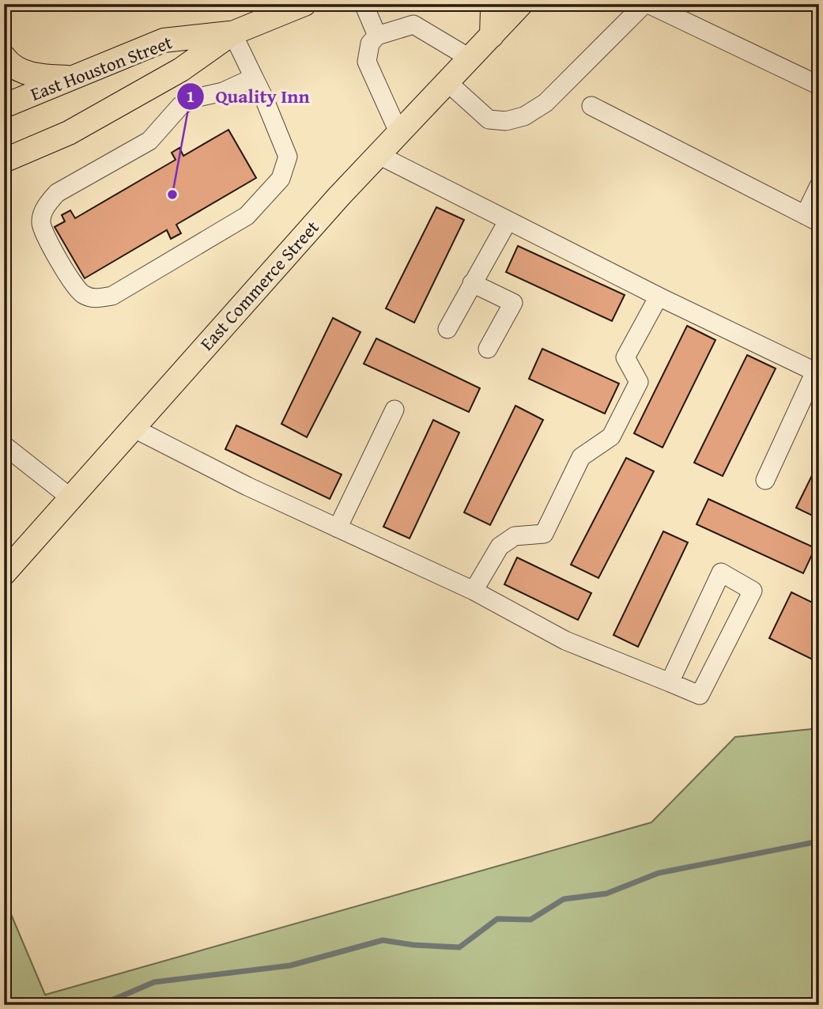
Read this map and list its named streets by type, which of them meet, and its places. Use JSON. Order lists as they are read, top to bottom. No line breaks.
{"streets":{"main road":["East Houston Street","East Commerce Street"]},"places":["Quality Inn"]}
